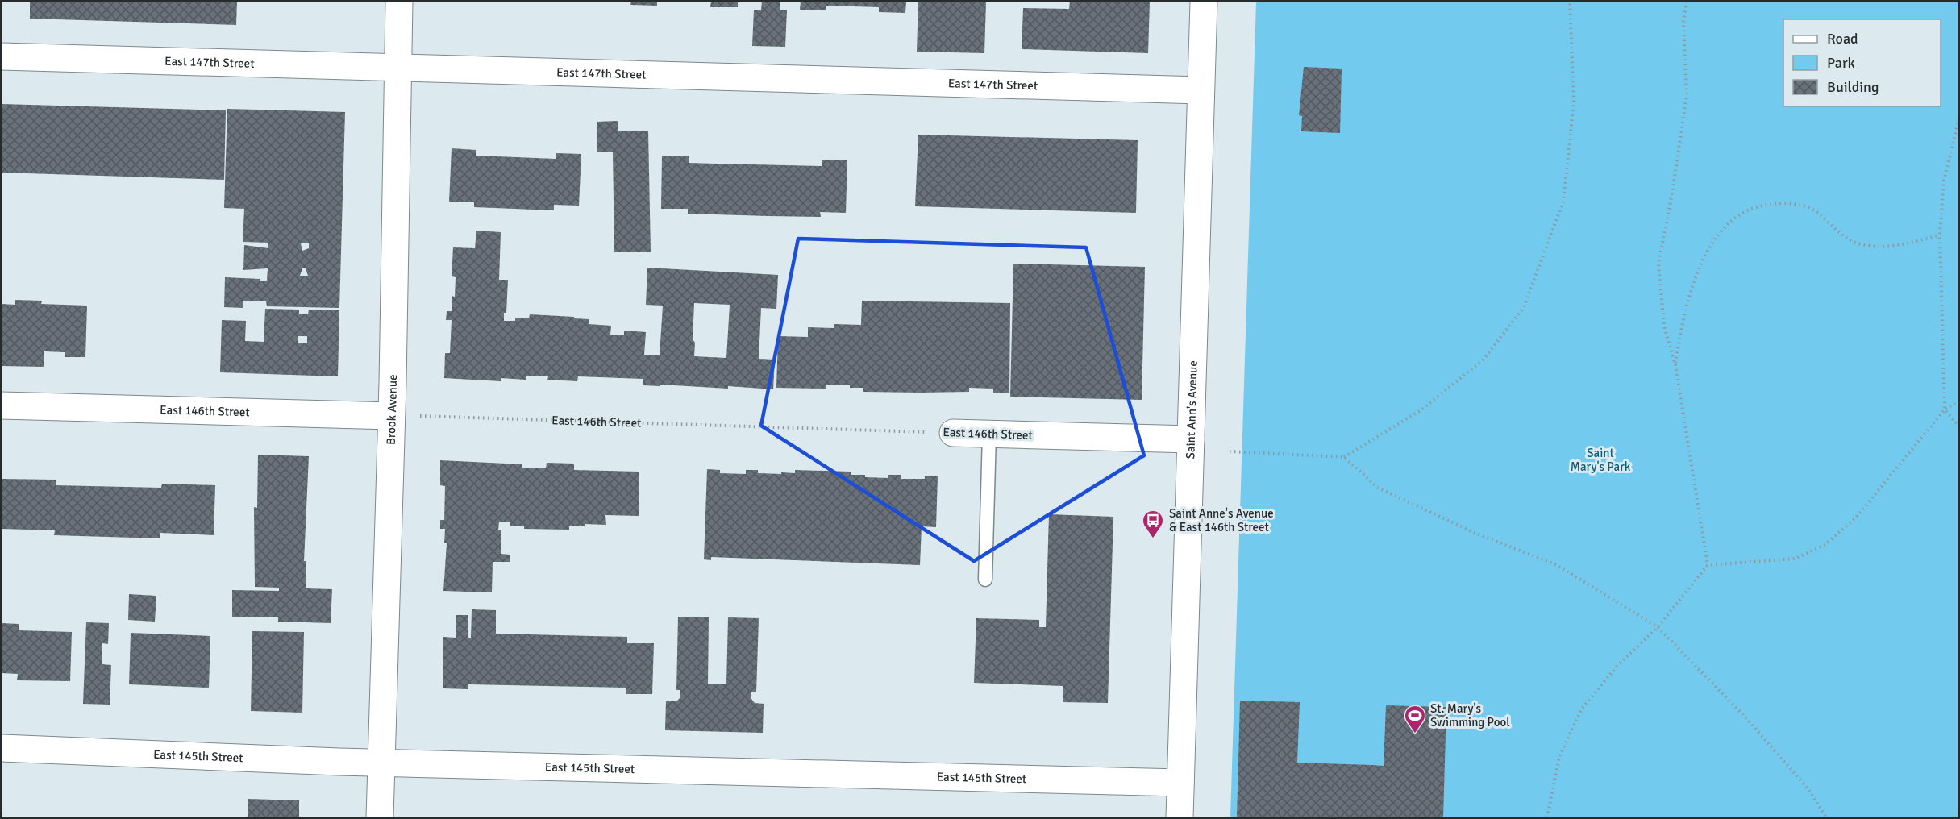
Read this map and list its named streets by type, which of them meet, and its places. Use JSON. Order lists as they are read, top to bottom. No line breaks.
{"streets":{"street":["East 147th Street","Brook Avenue","Saint Ann's Avenue","East 146th Street","East 145th Street"]},"crossings":[["East 147th Street","Brook Avenue"],["East 147th Street","Saint Ann's Avenue"],["Brook Avenue","East 146th Street"],["Brook Avenue","East 145th Street"],["Saint Ann's Avenue","East 146th Street"],["Saint Ann's Avenue","East 145th Street"]],"parks":["Saint Mary's Park"],"places":{"bus stop":["Saint Anne's Avenue & East 146th Street"],"sports":["St. Mary's Swimming Pool"]},"legend":["Road","Park","Building"]}
